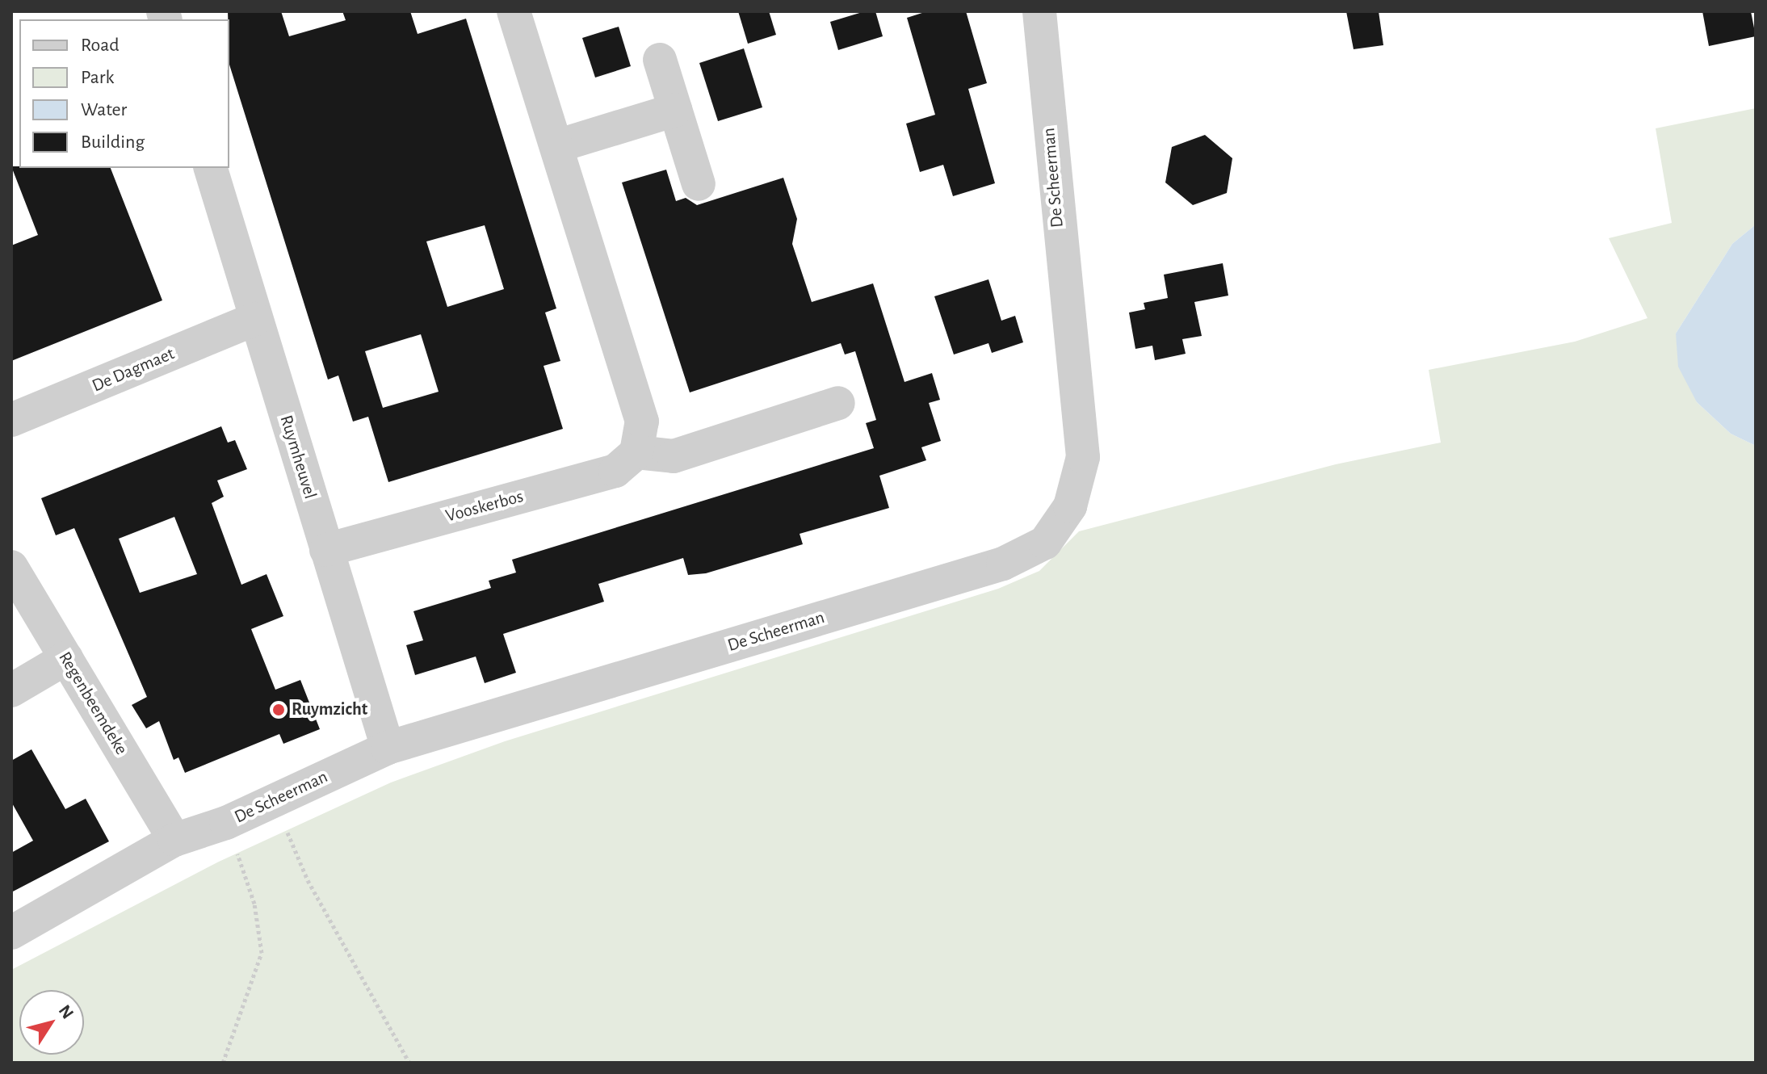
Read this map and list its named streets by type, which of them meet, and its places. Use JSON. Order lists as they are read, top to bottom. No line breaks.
{"streets":{"street":["De Scheerman","De Dagmaet","Ruymheuvel","Vooskerbos","Regenbeemdeke"]},"crossings":[["De Scheerman","Ruymheuvel"],["De Scheerman","Regenbeemdeke"],["De Dagmaet","Ruymheuvel"],["Ruymheuvel","Vooskerbos"]],"places":["Ruymzicht"],"legend":["Road","Park","Water","Building"],"north":"top right"}
